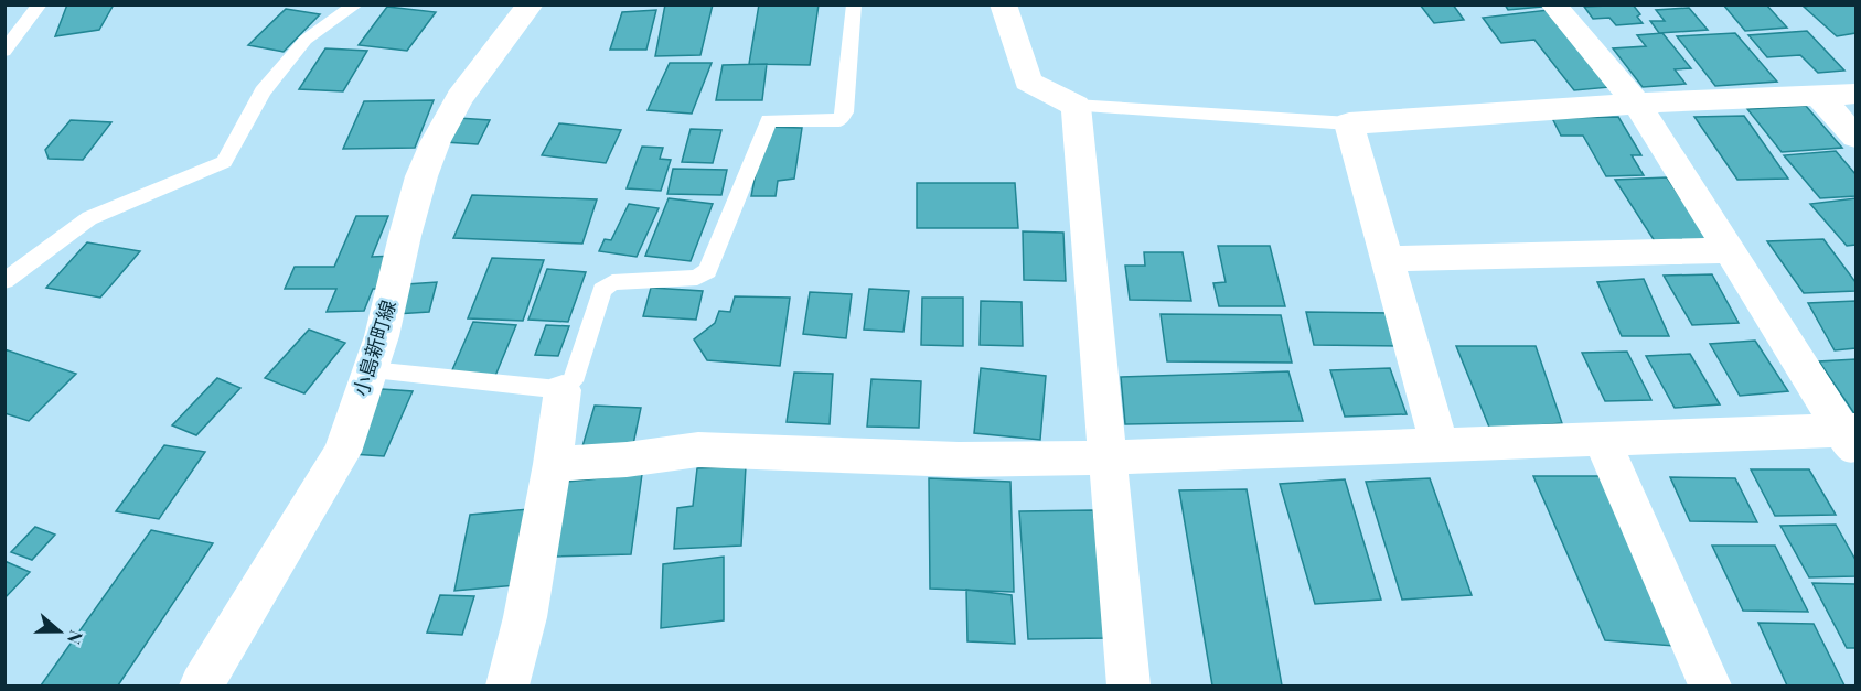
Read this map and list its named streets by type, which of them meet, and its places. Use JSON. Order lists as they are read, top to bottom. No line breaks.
{"streets":{"street":["小島新町線"]},"north":"right"}
